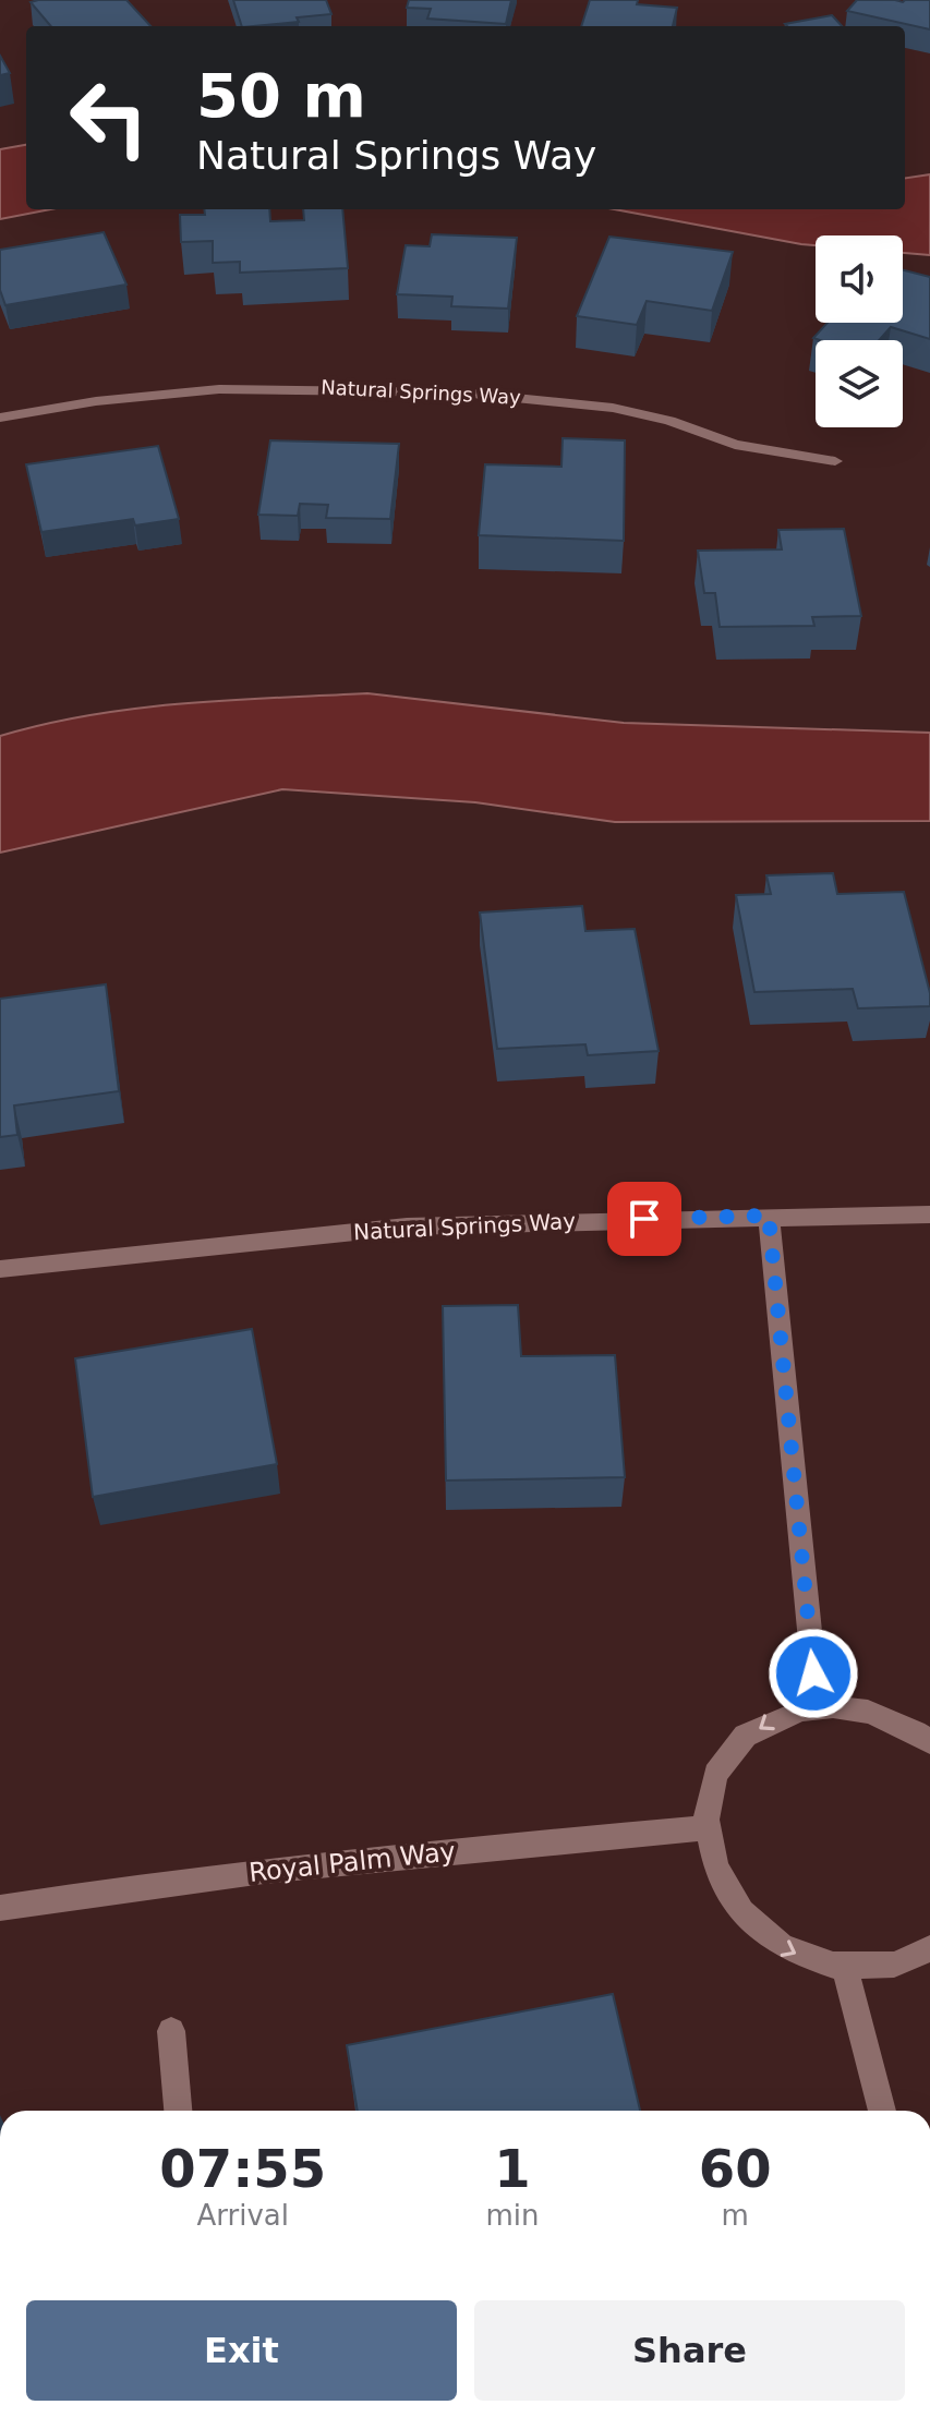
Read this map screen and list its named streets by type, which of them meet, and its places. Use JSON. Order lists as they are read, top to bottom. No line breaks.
{"streets":{"street":["Natural Springs Way","Royal Palm Way"]},"page":{"turn":["50 m","Natural Springs Way"],"eta":["07:55","Arrival","1","min","60","m"],"buttons":["Exit","Share"]}}
